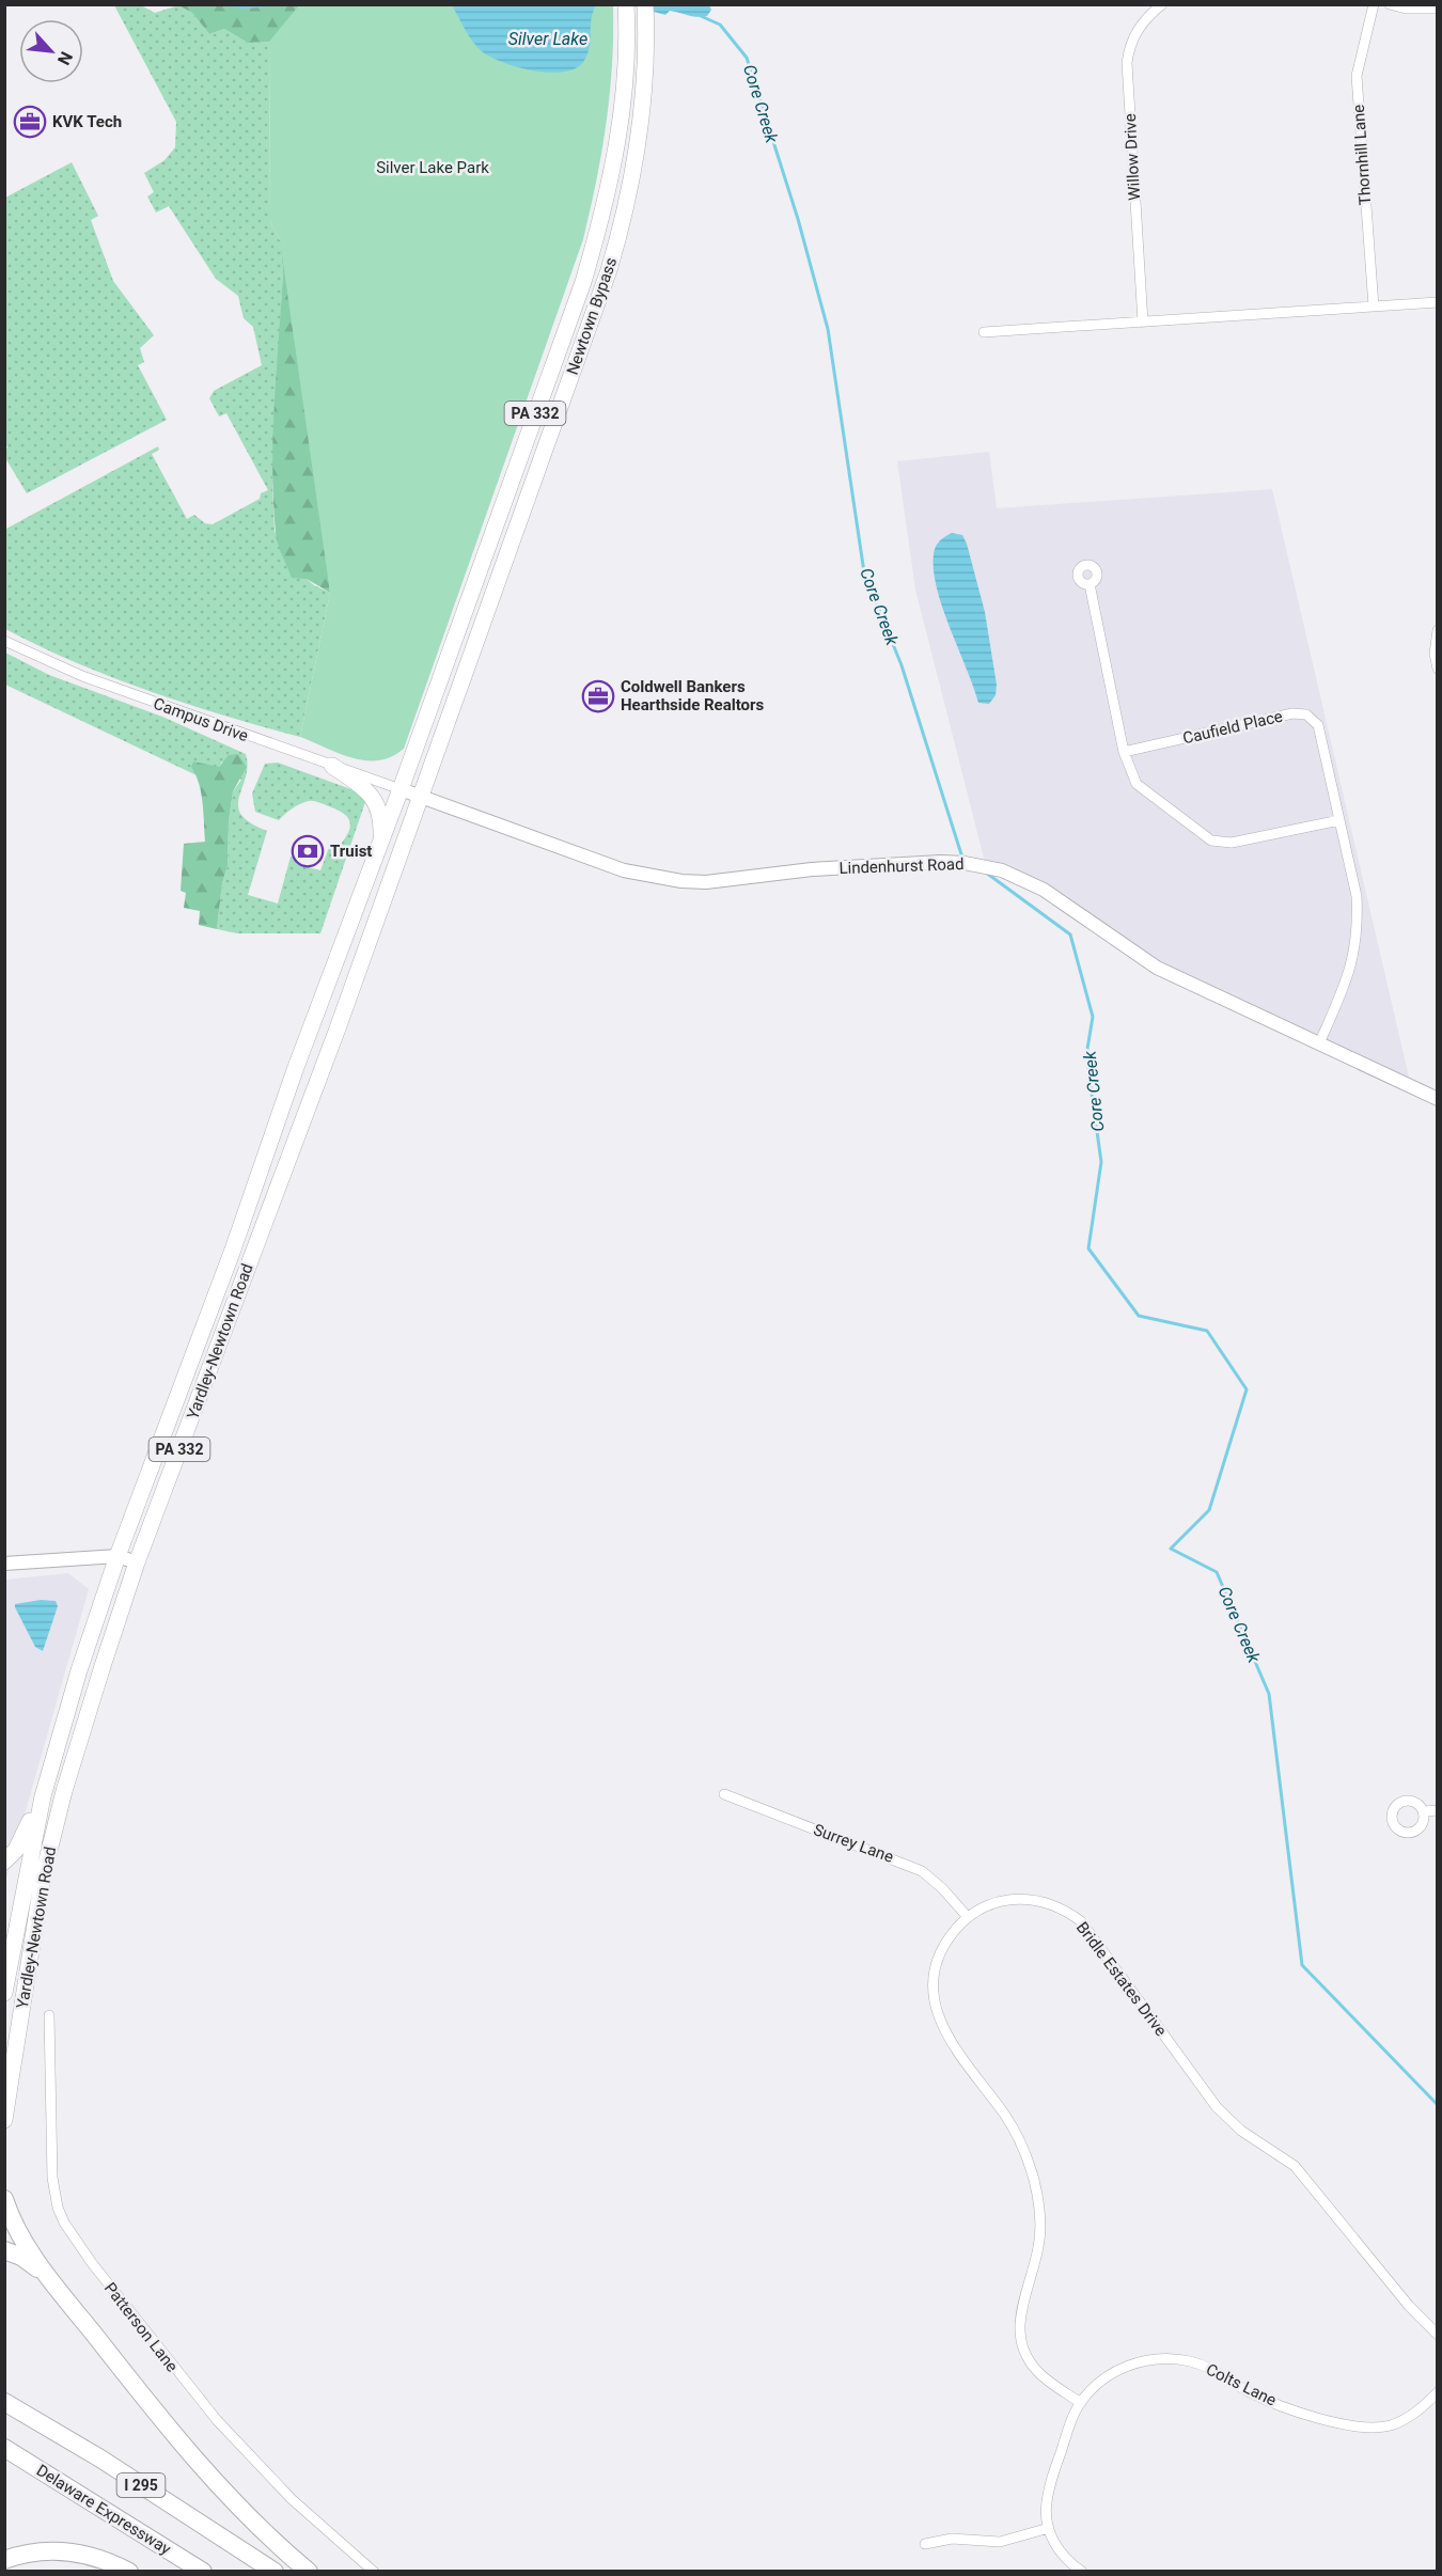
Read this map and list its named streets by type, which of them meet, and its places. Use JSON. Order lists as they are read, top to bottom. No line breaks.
{"streets":{"highway":["Newtown Bypass","PA 332","Yardley-Newtown Road","I 295","Delaware Expressway"],"street":["Thornhill Lane","Willow Drive","Campus Drive","Caufield Place","Lindenhurst Road","Surrey Lane","Bridle Estates Drive","Patterson Lane","Colts Lane"]},"crossings":[["Newtown Bypass","Campus Drive"],["Newtown Bypass","Lindenhurst Road"],["Newtown Bypass","Yardley-Newtown Road"],["Campus Drive","Lindenhurst Road"],["Campus Drive","Yardley-Newtown Road"],["Caufield Place","Lindenhurst Road"],["Lindenhurst Road","Yardley-Newtown Road"],["Surrey Lane","Bridle Estates Drive"],["Bridle Estates Drive","Colts Lane"]],"water":["Silver Lake","Core Creek"],"parks":["Silver Lake Park"],"places":{"office":["KVK Tech","Coldwell Bankers Hearthside Realtors"],"bank":["Truist"]},"north":"bottom right"}
